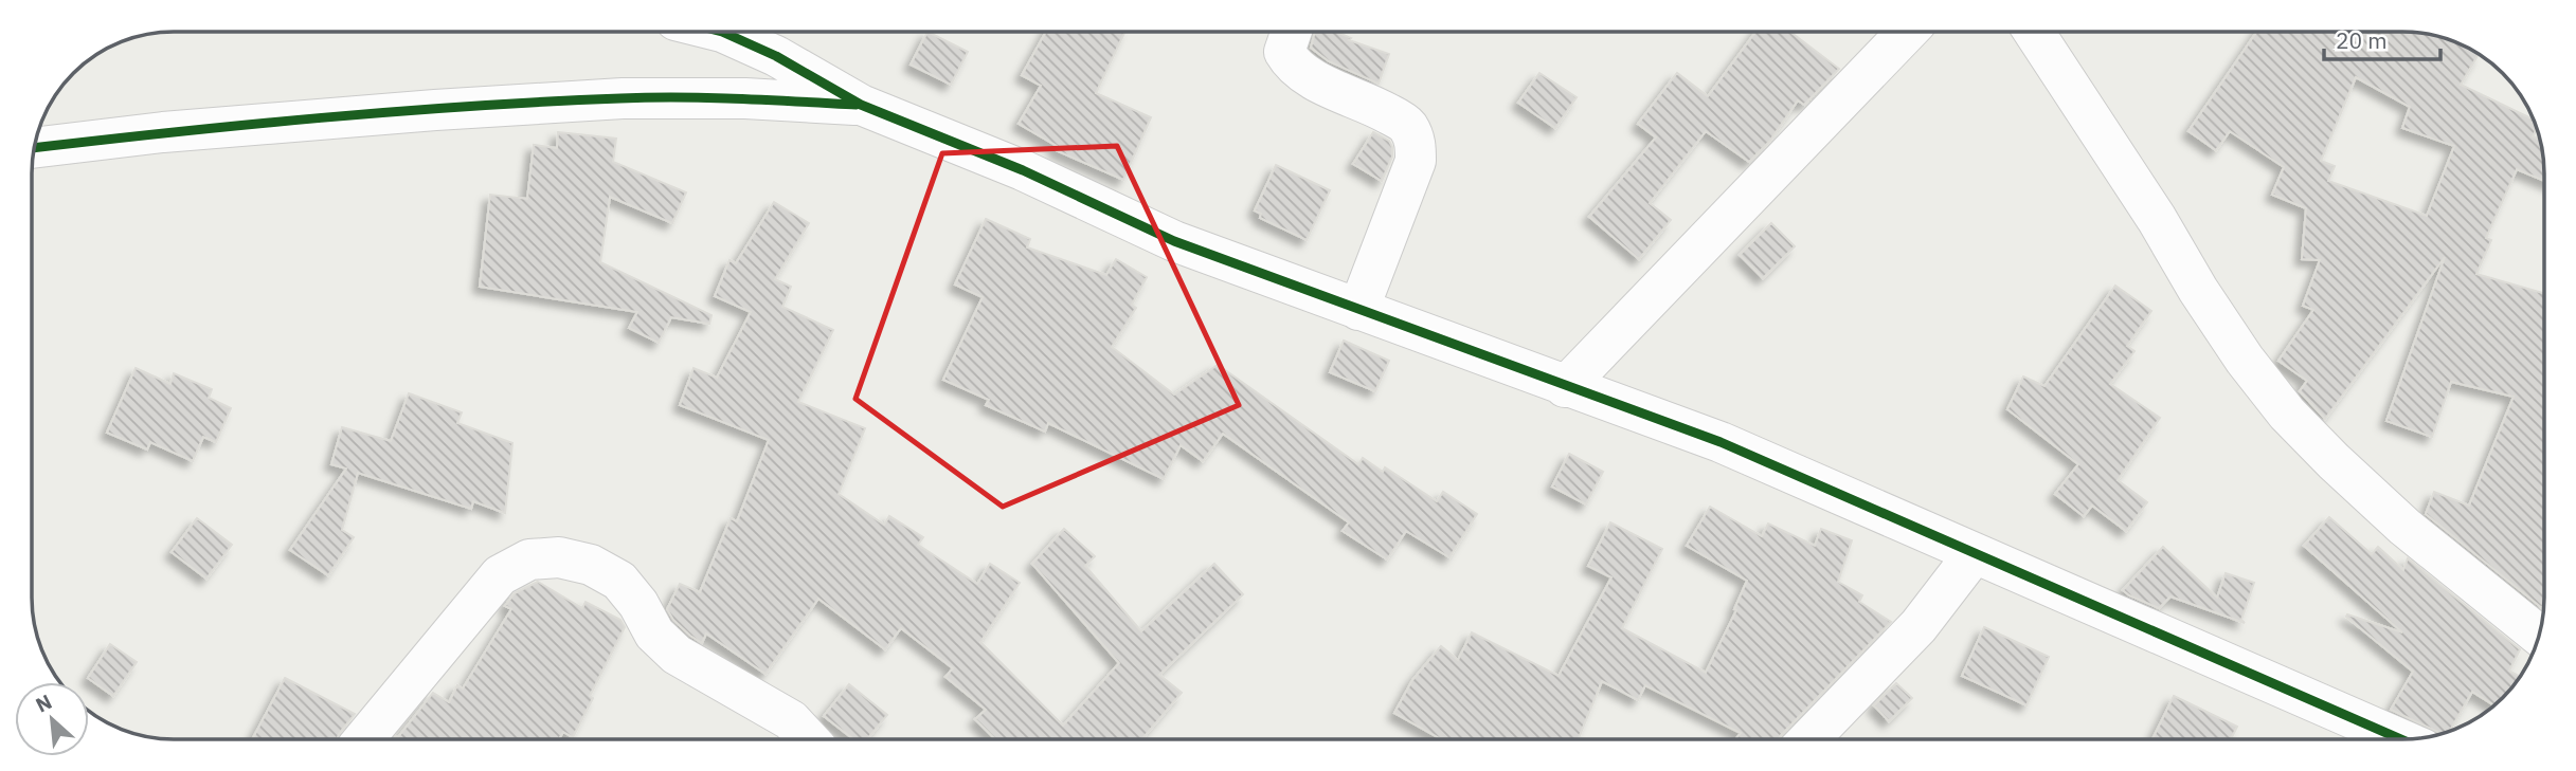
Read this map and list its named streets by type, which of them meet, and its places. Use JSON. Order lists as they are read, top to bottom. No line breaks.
{"scale_bar":"20 m","north":"top left"}
